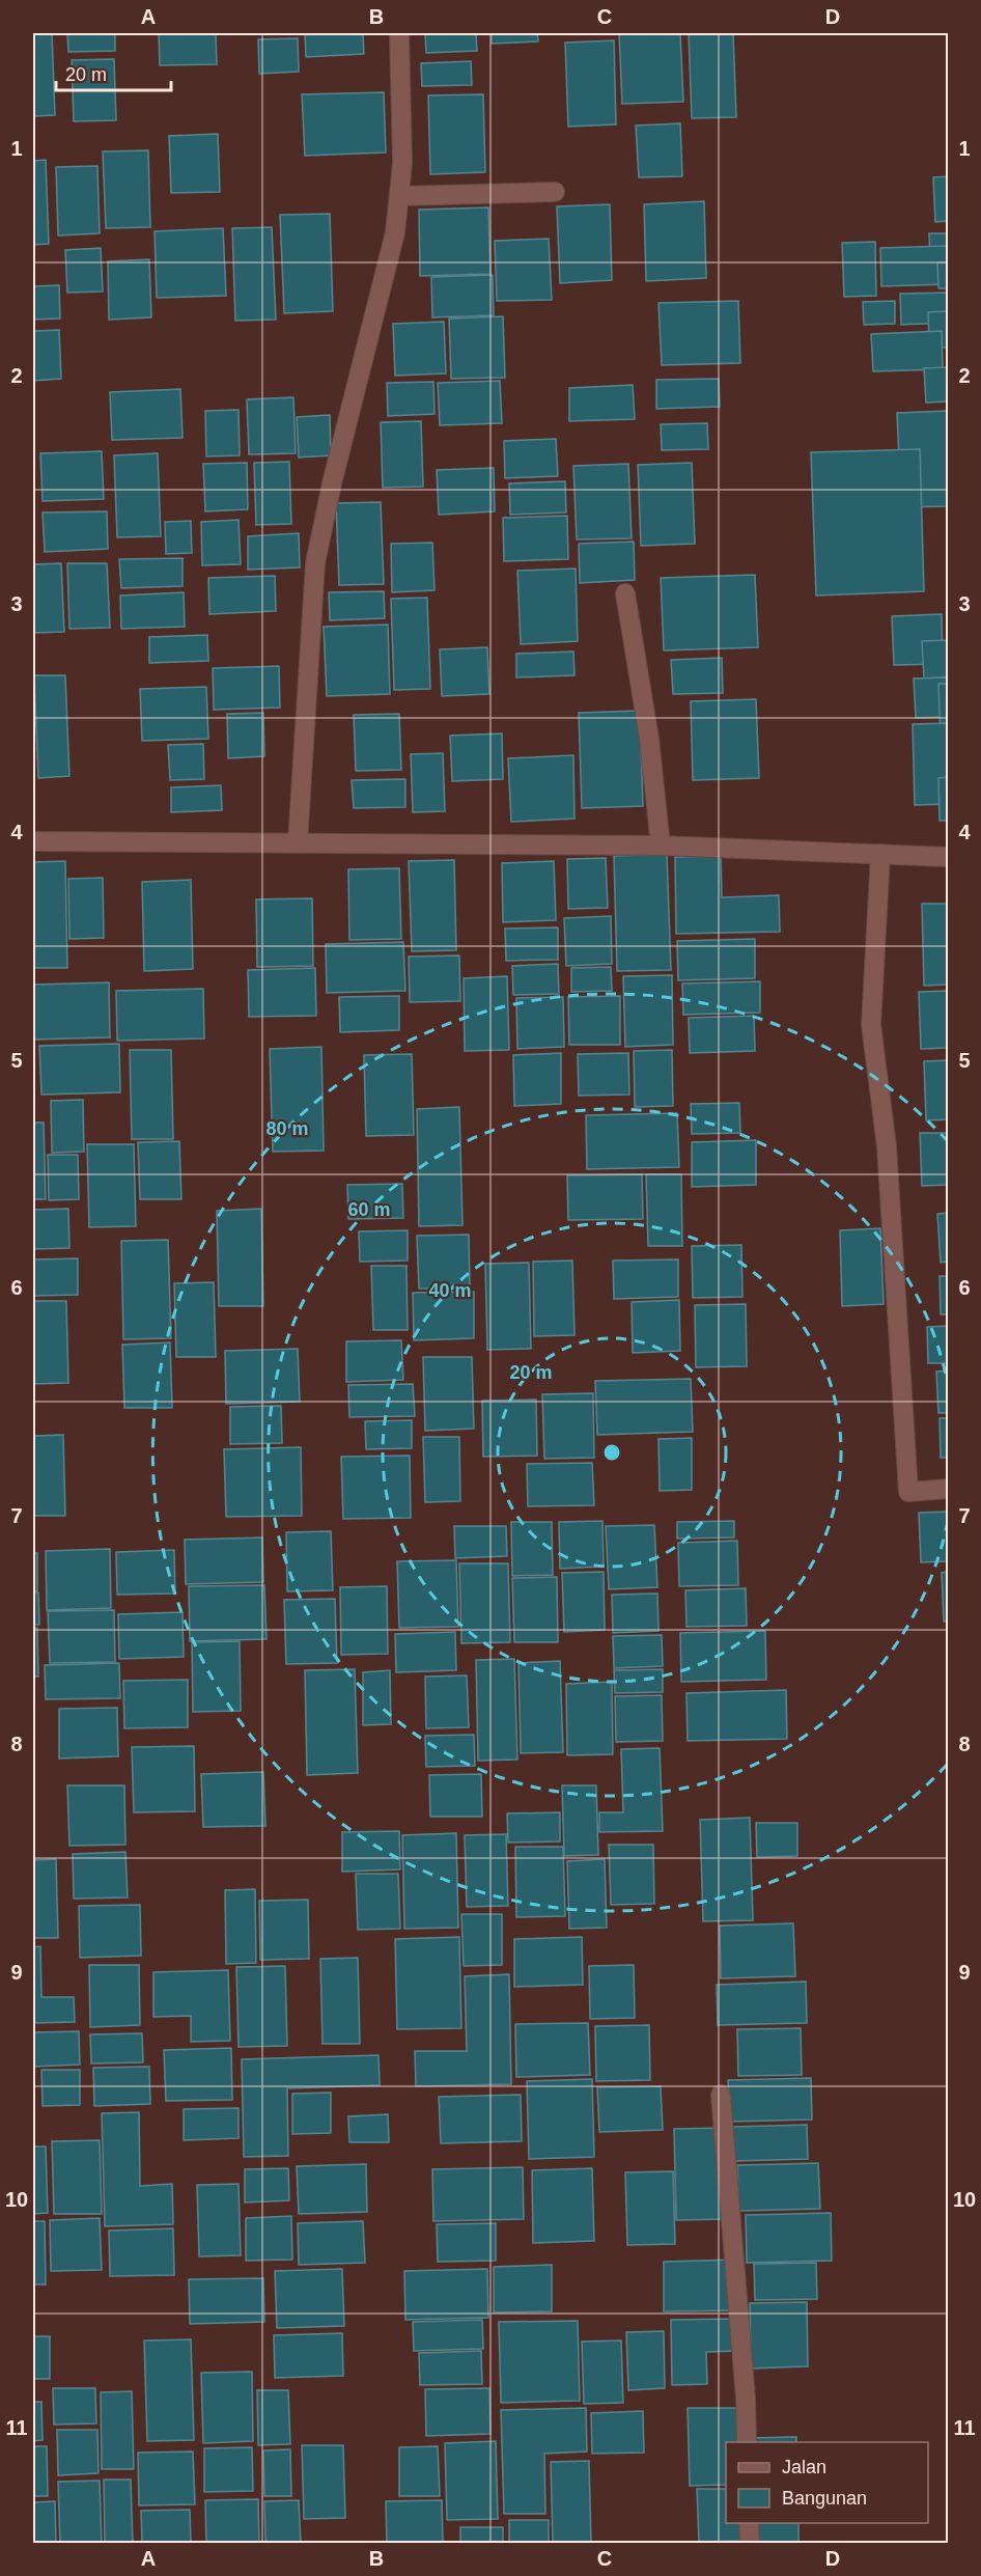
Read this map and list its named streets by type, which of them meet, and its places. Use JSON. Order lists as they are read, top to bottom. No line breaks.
{"legend":["Jalan","Bangunan"],"scale_bar":"20 m","grid":{"columns":["A","B","C","D"],"rows":["1","2","3","4","5","6","7","8","9","10","11"]},"rings":["80 m","60 m","40 m","20 m"]}
